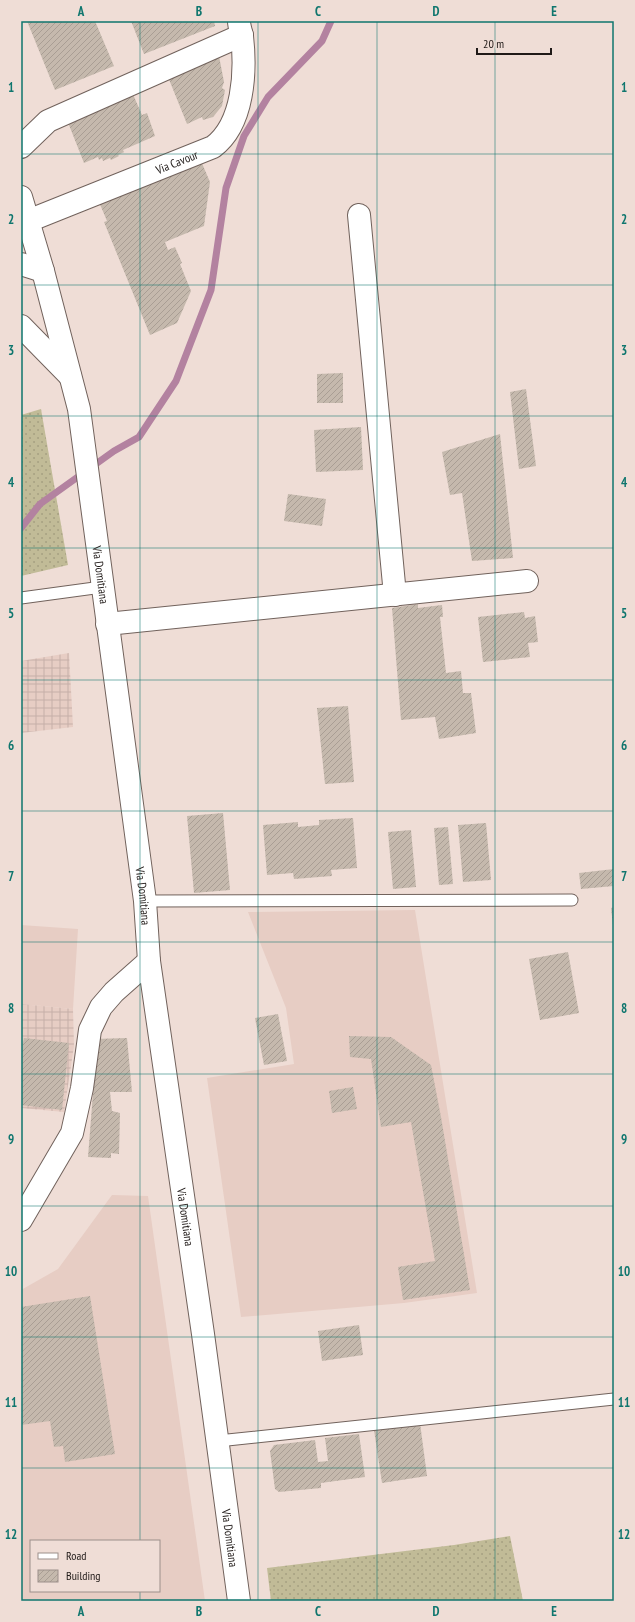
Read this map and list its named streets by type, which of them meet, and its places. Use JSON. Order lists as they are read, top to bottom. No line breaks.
{"streets":{"street":["Via Cavour","Via Domitiana"]},"crossings":[["Via Cavour","Via Domitiana"]],"legend":["Road","Building"],"scale_bar":"20 m","grid":{"columns":["A","B","C","D","E"],"rows":["1","2","3","4","5","6","7","8","9","10","11","12"]}}
